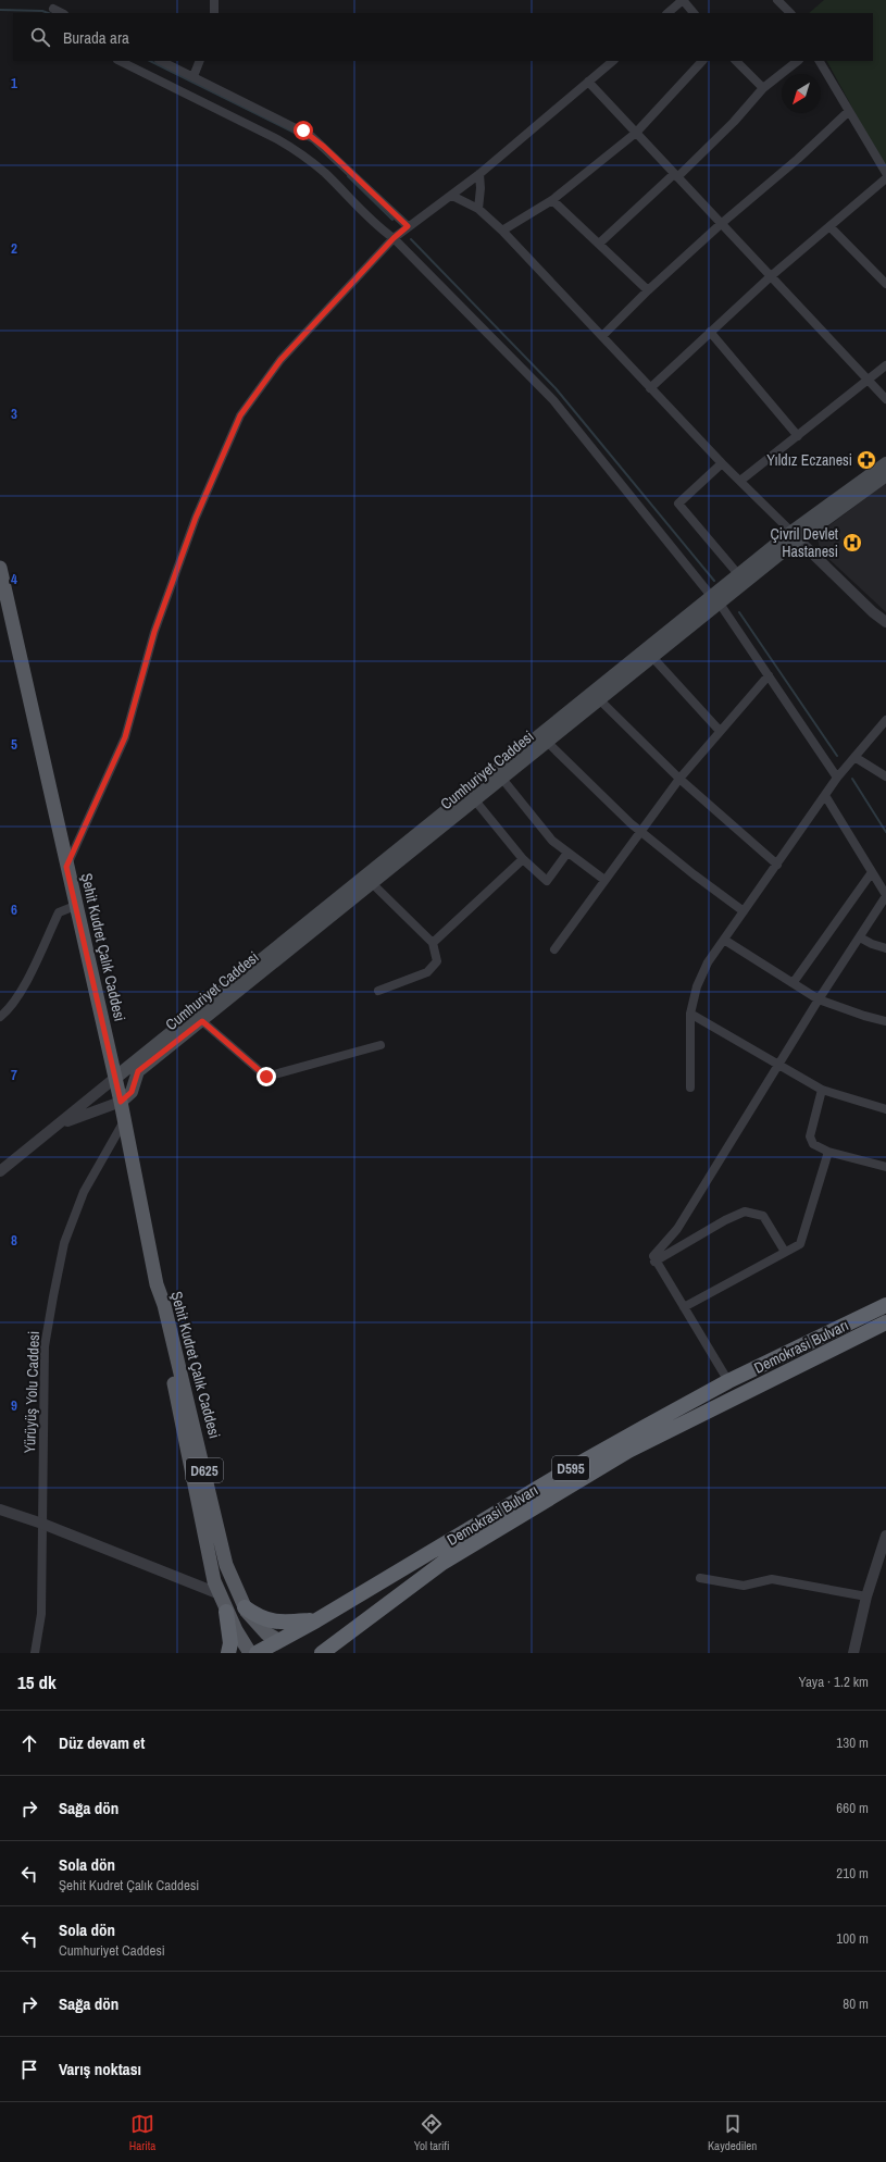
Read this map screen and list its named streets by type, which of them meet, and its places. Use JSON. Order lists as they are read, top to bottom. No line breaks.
{"streets":{"highway":["Demokrasi Bulvarı","D595"],"main road":["Cumhuriyet Caddesi","Şehit Kudret Çalık Caddesi","D625"],"street":["Yürüyüş Yolu Caddesi"]},"crossings":[["Cumhuriyet Caddesi","Şehit Kudret Çalık Caddesi"],["Şehit Kudret Çalık Caddesi","Demokrasi Bulvarı"],["Şehit Kudret Çalık Caddesi","Yürüyüş Yolu Caddesi"]],"places":{"pharmacy":["Yıldız Eczanesi"],"hospital":["Çivril Devlet Hastanesi"]},"north":"bottom left","page":{"search":"Burada ara","heading":["15 dk","Yaya · 1.2 km"],"list":[["Düz devam et","130 m"],["Sağa dön","660 m"],["Sola dön","Şehit Kudret Çalık Caddesi","210 m"],["Sola dön","Cumhuriyet Caddesi","100 m"],["Sağa dön","80 m"],"Varış noktası"],"nav":["Harita","Yol tarifi","Kaydedilen"]},"grid":{"rows":["1","2","3","4","5","6","7","8","9"]}}
